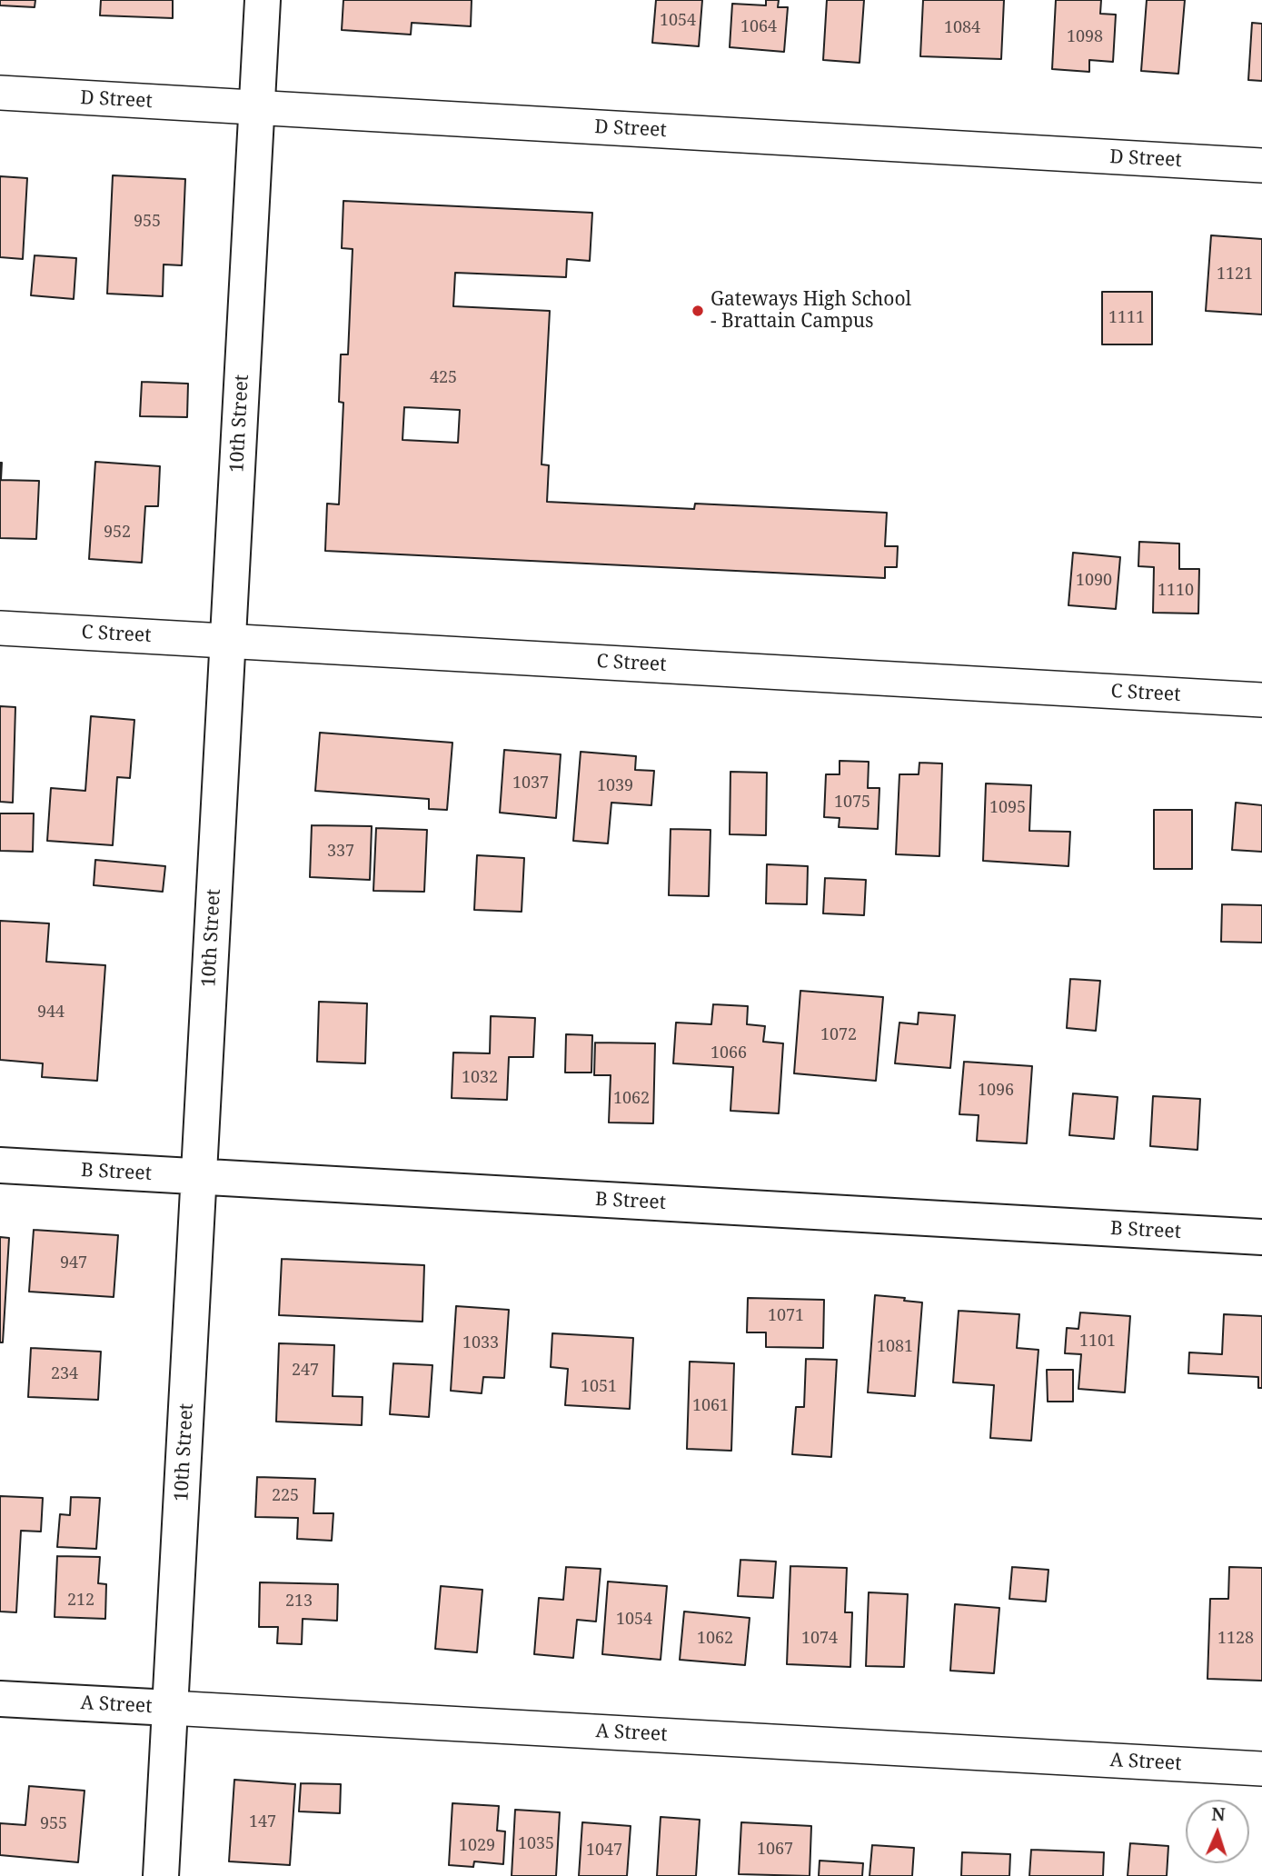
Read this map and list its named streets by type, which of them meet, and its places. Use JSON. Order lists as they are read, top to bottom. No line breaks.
{"streets":{"street":["D Street","10th Street","C Street","B Street","A Street"]},"crossings":[["D Street","10th Street"],["10th Street","C Street"],["10th Street","B Street"],["10th Street","A Street"]],"places":["Gateways High School - Brattain Campus"],"house_numbers":["1054","1064","1084","1098","955","1121","1111","425","952","1090","1110","1037","1039","1075","1095","337","944","1072","1066","1032","1096","1062","947","1071","1101","1033","1081","247","234","1051","1061","225","212","213","1054","1062","1074","1128","147","955","1035","1029","1067","1047"],"north":"top"}
